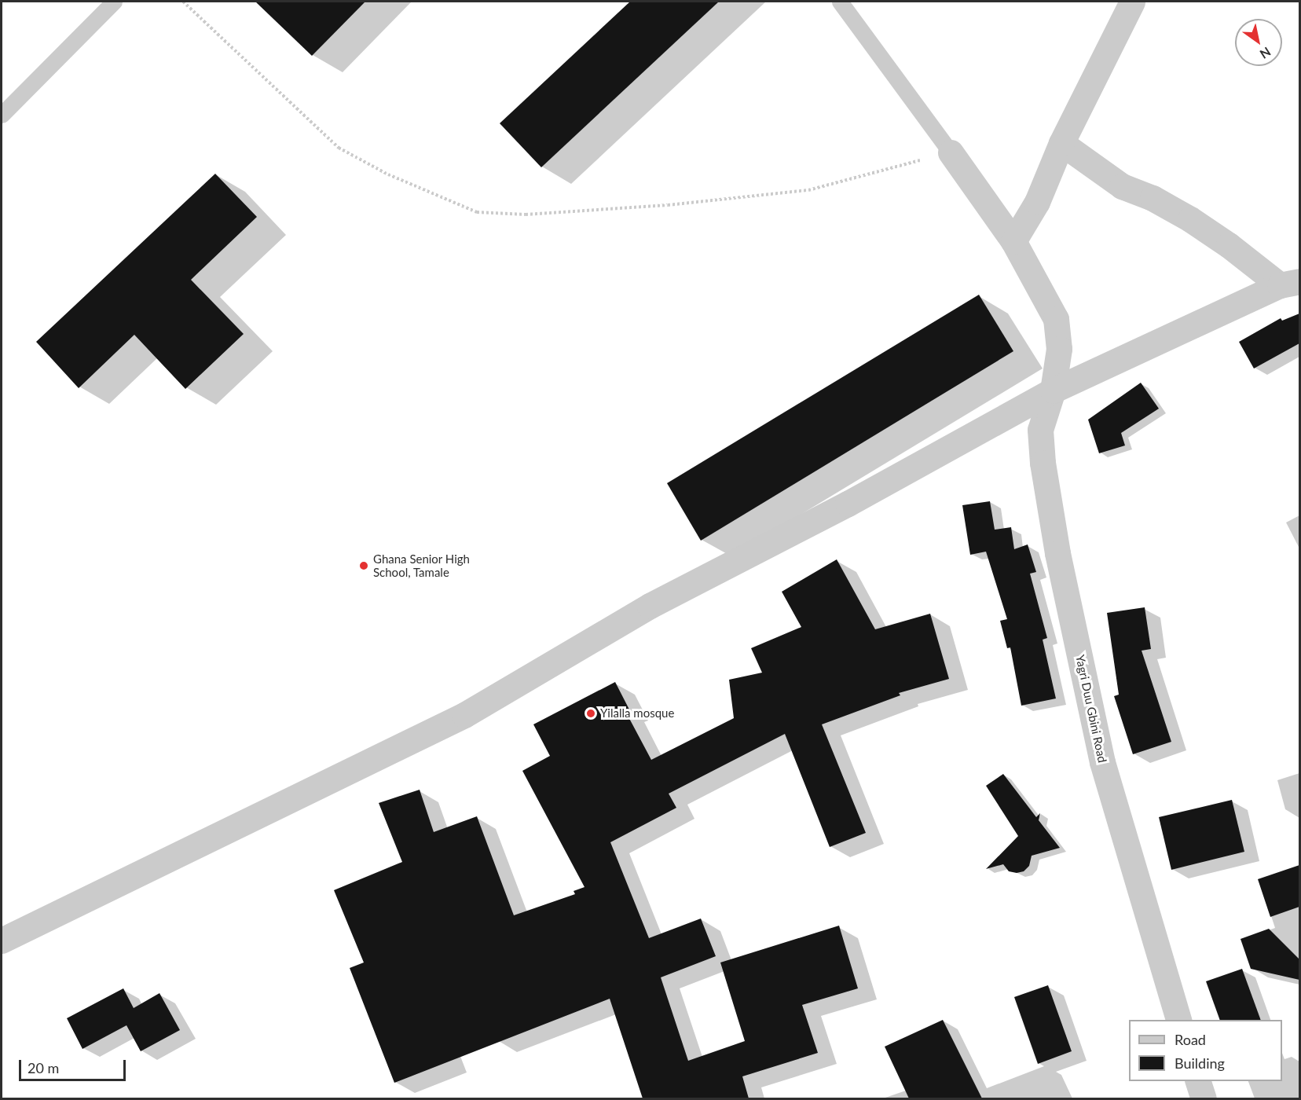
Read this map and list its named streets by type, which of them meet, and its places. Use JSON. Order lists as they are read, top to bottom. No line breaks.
{"streets":{"street":["Yagri Duu Gbini Road"]},"places":["Ghana Senior High School, Tamale","Yilalla mosque"],"legend":["Road","Building"],"scale_bar":"20 m","north":"bottom right"}
